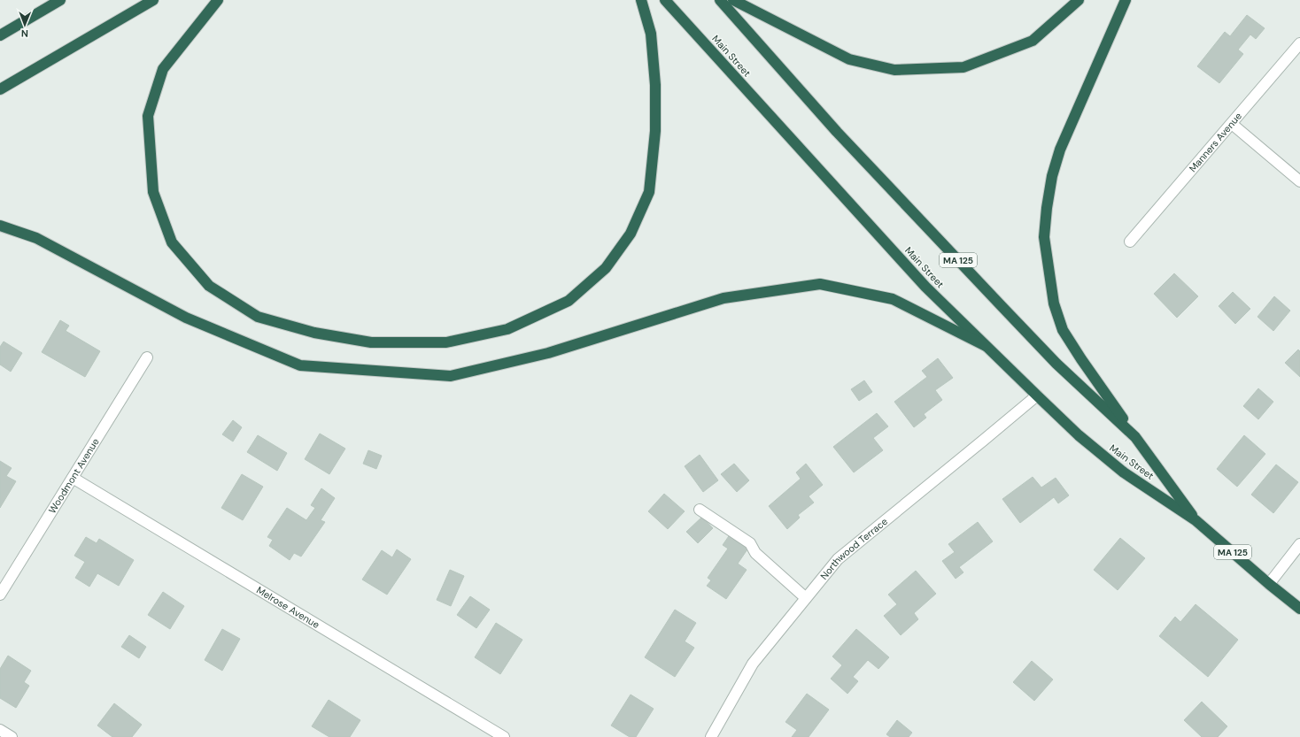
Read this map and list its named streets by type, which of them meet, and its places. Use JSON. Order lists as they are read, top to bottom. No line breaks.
{"streets":{"highway":["Main Street","MA 125"],"street":["Manners Avenue","Woodmont Avenue","Northwood Terrace","Melrose Avenue"]},"crossings":[["Main Street","Northwood Terrace"],["Woodmont Avenue","Melrose Avenue"]],"north":"bottom"}
